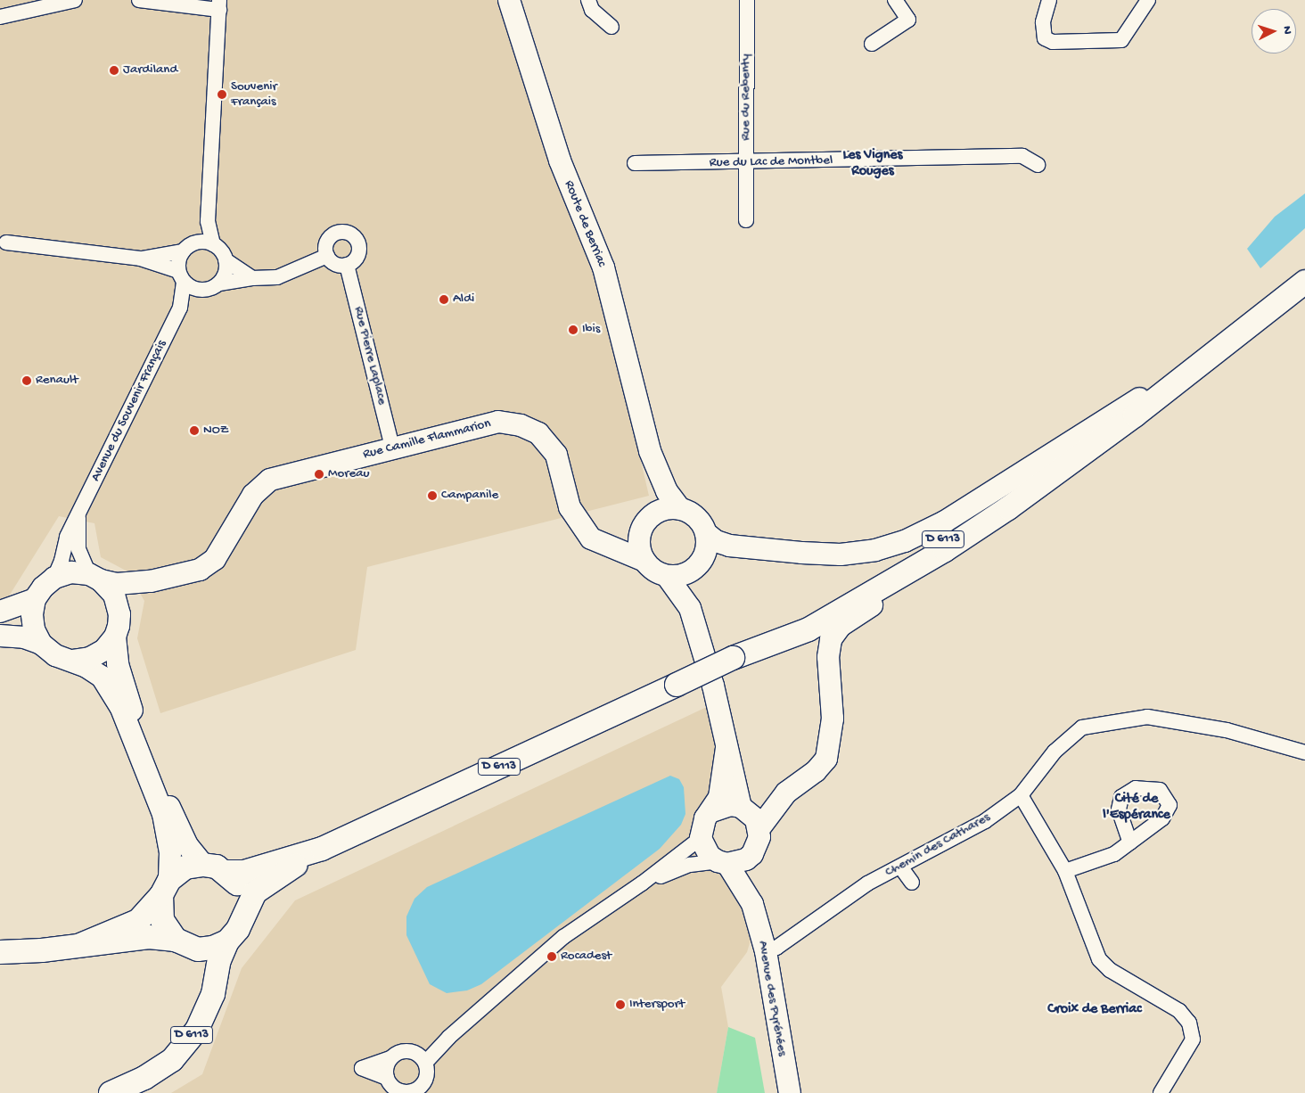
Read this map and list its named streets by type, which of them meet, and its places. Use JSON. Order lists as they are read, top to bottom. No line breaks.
{"streets":{"main road":["Route de Berriac","Rue Camille Flammarion","D 6113","Avenue des Pyrénées"],"street":["Rue du Rebenty","Rue du Lac de Montbel","Rue Pierre Laplace","Avenue du Souvenir Français","Chemin des Cathares"]},"crossings":[["Rue du Rebenty","Rue du Lac de Montbel"],["Route de Berriac","Rue Camille Flammarion"],["Rue Pierre Laplace","Rue Camille Flammarion"],["Avenue du Souvenir Français","Rue Camille Flammarion"],["Chemin des Cathares","Avenue des Pyrénées"]],"districts":["Les Vignes Rouges","Cité de l'Espérance","Croix de Berriac"],"places":["Jardiland","Souvenir Français","Aldi","Ibis","Renault","NOZ","Moreau","Campanile","Rocadest","Intersport"],"north":"right"}
